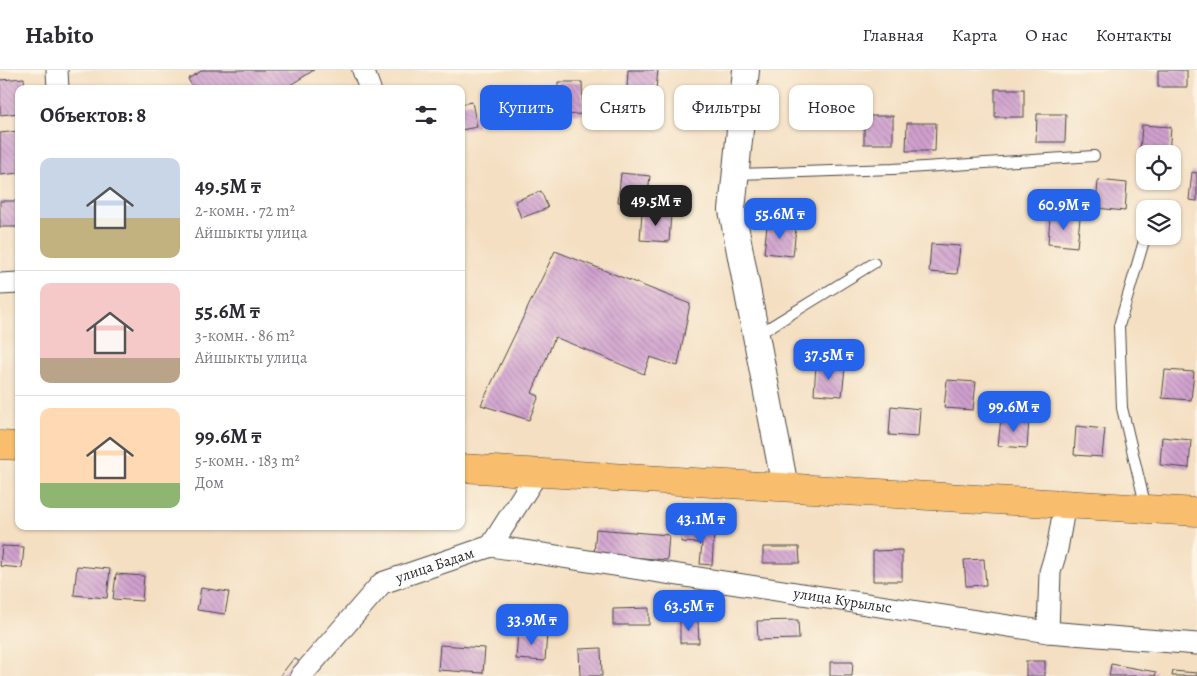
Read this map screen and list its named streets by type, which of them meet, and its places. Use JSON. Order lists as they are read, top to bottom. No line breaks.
{"streets":{"street":["улица Бадам","улица Курылыс"]},"crossings":[["улица Бадам","улица Курылыс"]],"page":{"header":"Habito","nav":["Главная","Карта","О нас","Контакты"],"chip":["Купить","Снять","Фильтры","Новое"],"heading":"Объектов: 8","list":[{"name":"49.5M ₸","note":"2-комн. · 72 m² · Айшыкты улица"},{"name":"55.6M ₸","note":"3-комн. · 86 m² · Айшыкты улица"},{"name":"99.6M ₸","note":"5-комн. · 183 m² · Дом"}],"price":["49.5M ₸","60.9M ₸","55.6M ₸","37.5M ₸","99.6M ₸","43.1M ₸","63.5M ₸","33.9M ₸"]}}
